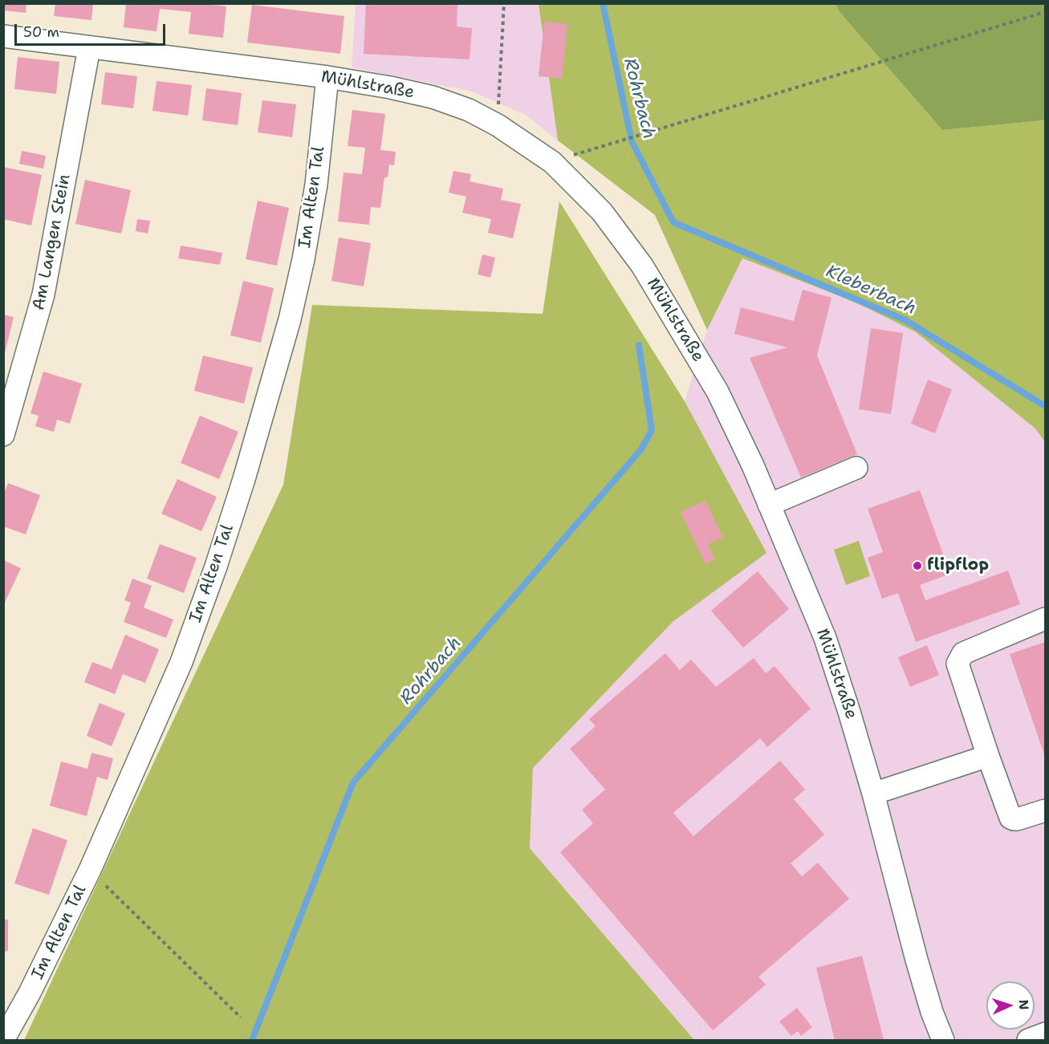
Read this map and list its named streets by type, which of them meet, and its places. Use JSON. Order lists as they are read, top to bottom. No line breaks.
{"streets":{"street":["Mühlstraße","Im Alten Tal","Am Langen Stein"]},"crossings":[["Mühlstraße","Im Alten Tal"],["Mühlstraße","Am Langen Stein"]],"water":["Rohrbach","Kleberbach"],"places":["flipflop"],"scale_bar":"50 m","north":"right"}
